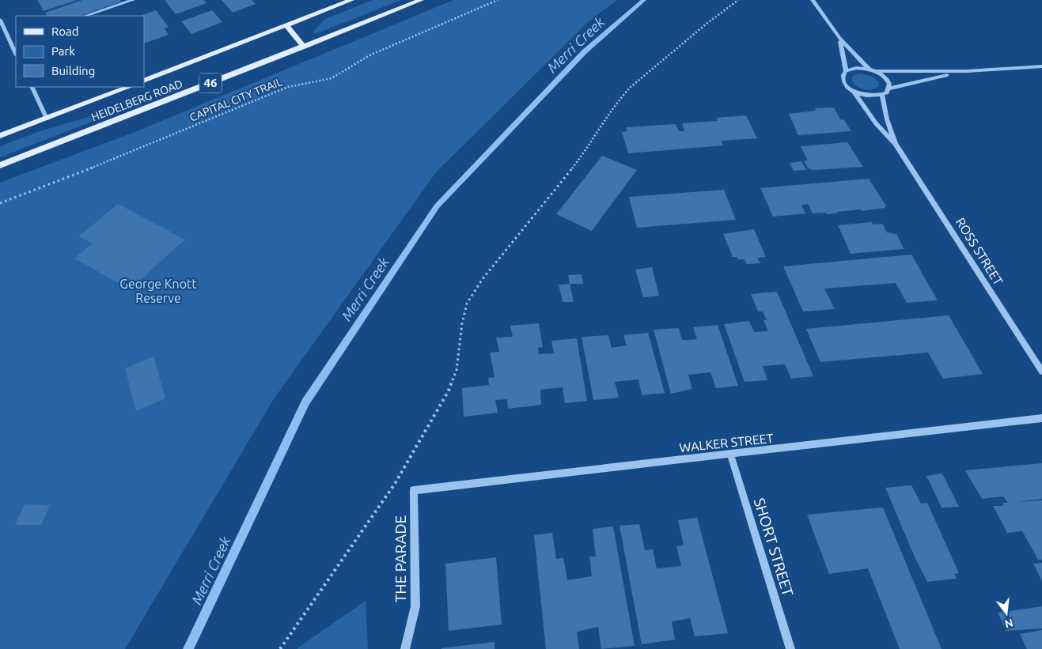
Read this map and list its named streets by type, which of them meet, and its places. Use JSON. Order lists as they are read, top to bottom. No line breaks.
{"streets":{"main road":["46","HEIDELBERG ROAD"],"street":["ROSS STREET","WALKER STREET","SHORT STREET","THE PARADE"],"path":["CAPITAL CITY TRAIL"]},"crossings":[["WALKER STREET","SHORT STREET"],["WALKER STREET","THE PARADE"]],"water":["Merri Creek"],"parks":["George Knott Reserve"],"legend":["Road","Park","Building"],"north":"bottom"}
